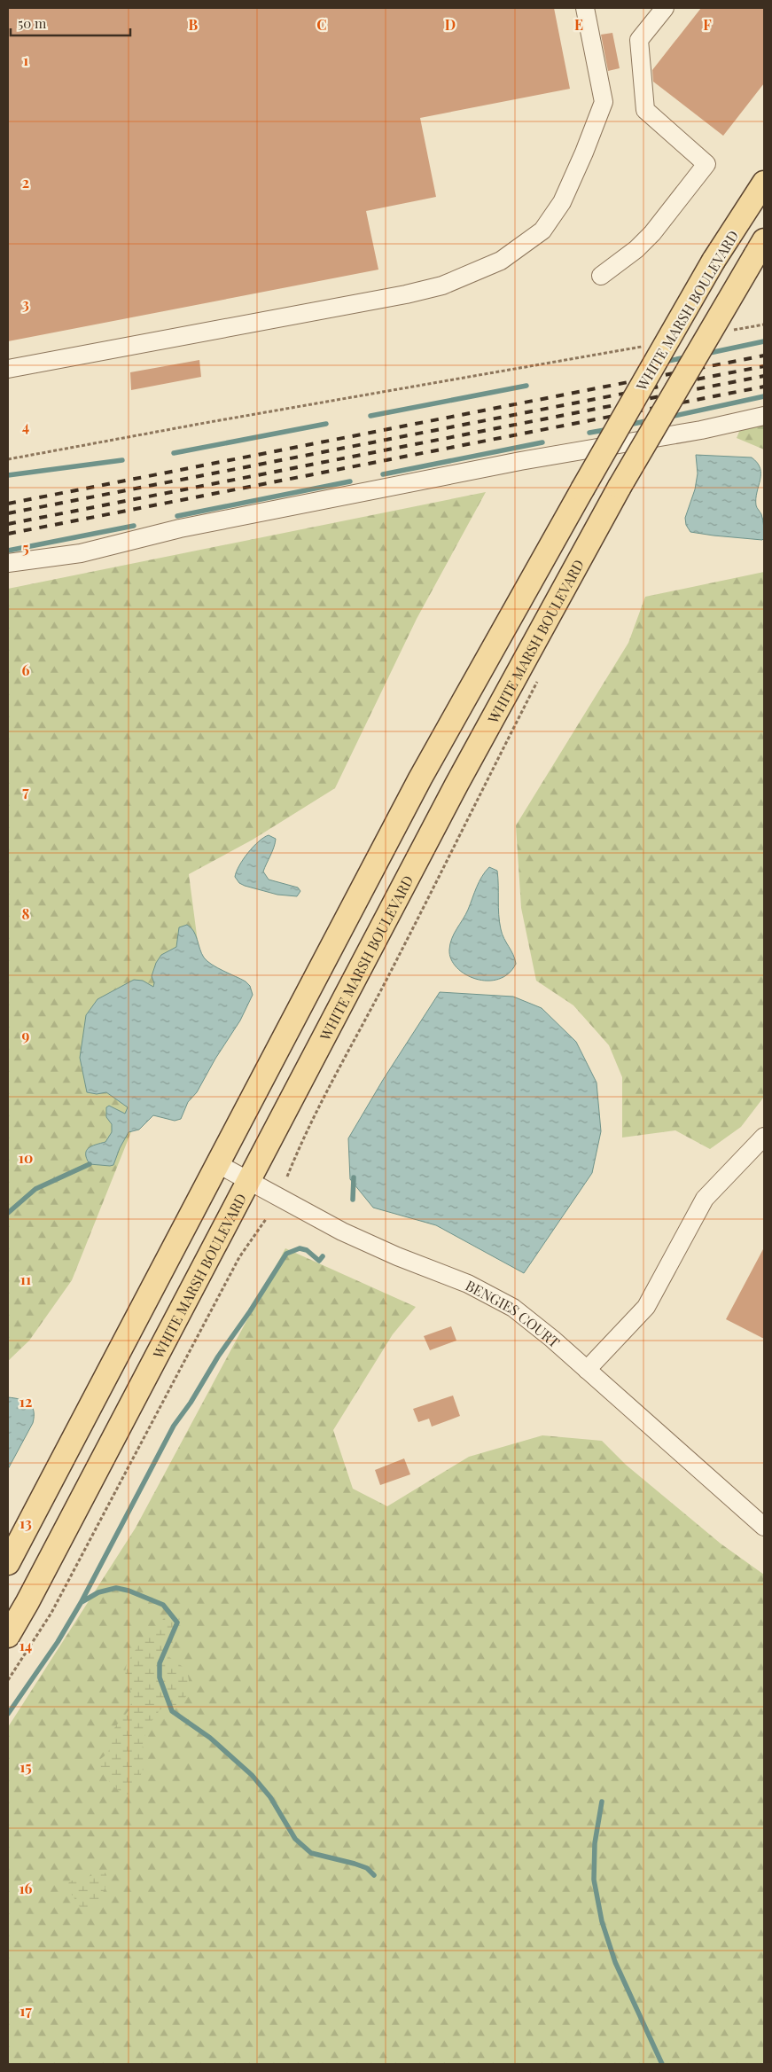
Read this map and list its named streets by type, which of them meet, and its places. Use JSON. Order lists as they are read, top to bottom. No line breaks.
{"streets":{"main road":["WHITE MARSH BOULEVARD"],"street":["BENGIES COURT"]},"crossings":[["WHITE MARSH BOULEVARD","BENGIES COURT"]],"scale_bar":"50 m","grid":{"columns":["B","C","D","E","F"],"rows":["1","2","3","4","5","6","7","8","9","10","11","12","13","14","15","16","17"]}}
